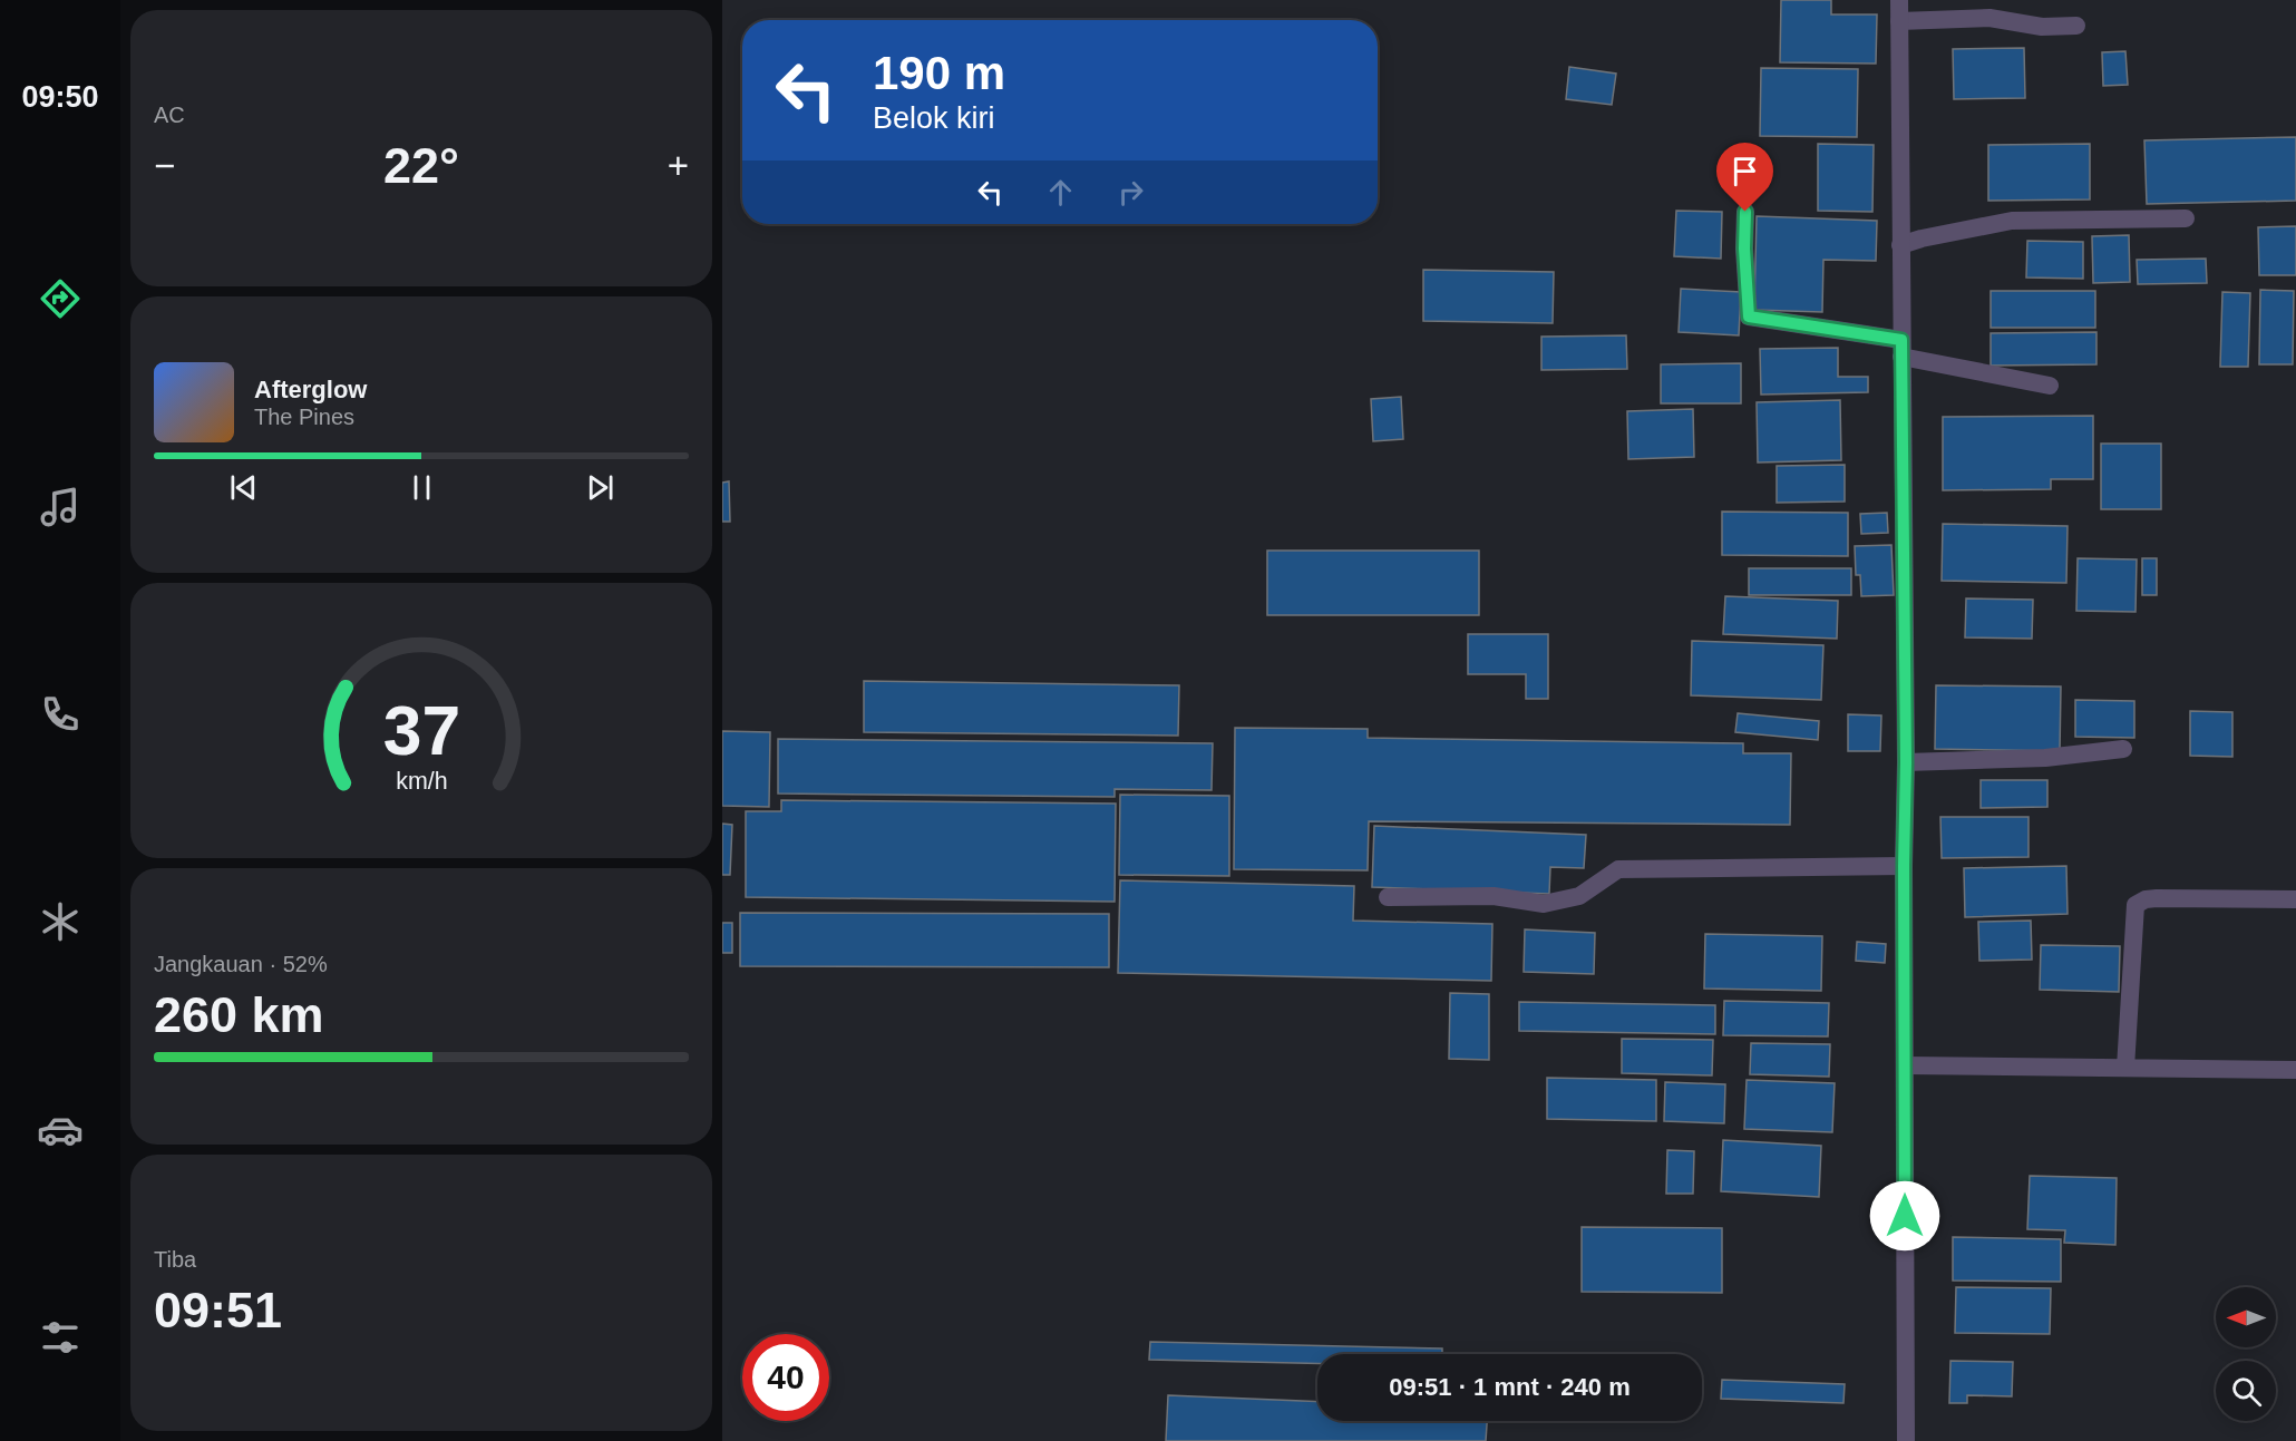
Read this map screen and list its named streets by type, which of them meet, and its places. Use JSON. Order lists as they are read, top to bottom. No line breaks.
{"north":"left","page":{"tabs":"09:50","tile":["AC",["Jangkauan · 52%","260 km"],["Tiba","09:51"]],"turn":["190 m","Belok kiri"],"heat":["−","22°","+"],"song":["Afterglow","The Pines"],"limit":"40","trip":"09:51 · 1 mnt · 240 m","gauge":["37","km/h"]}}
